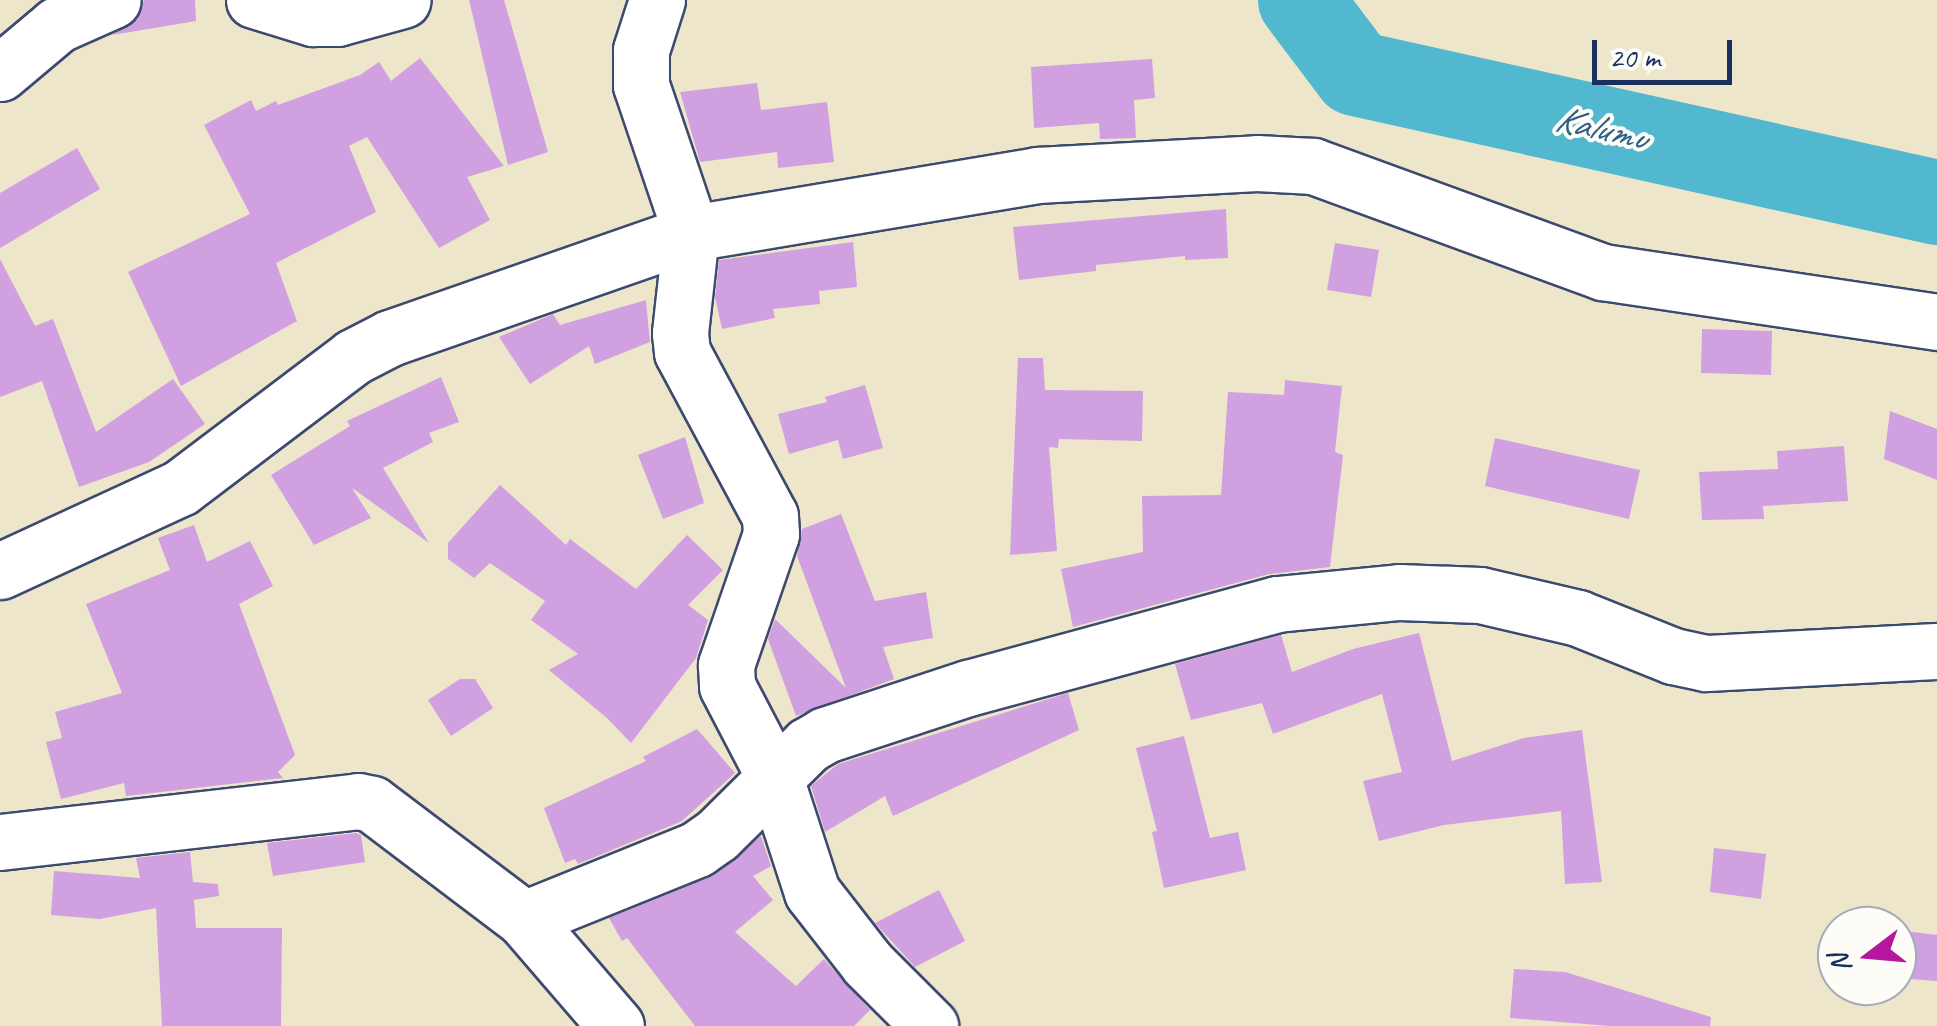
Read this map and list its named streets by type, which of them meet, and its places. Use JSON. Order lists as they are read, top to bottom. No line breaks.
{"water":["Kalumu"],"scale_bar":"20 m","north":"left"}
